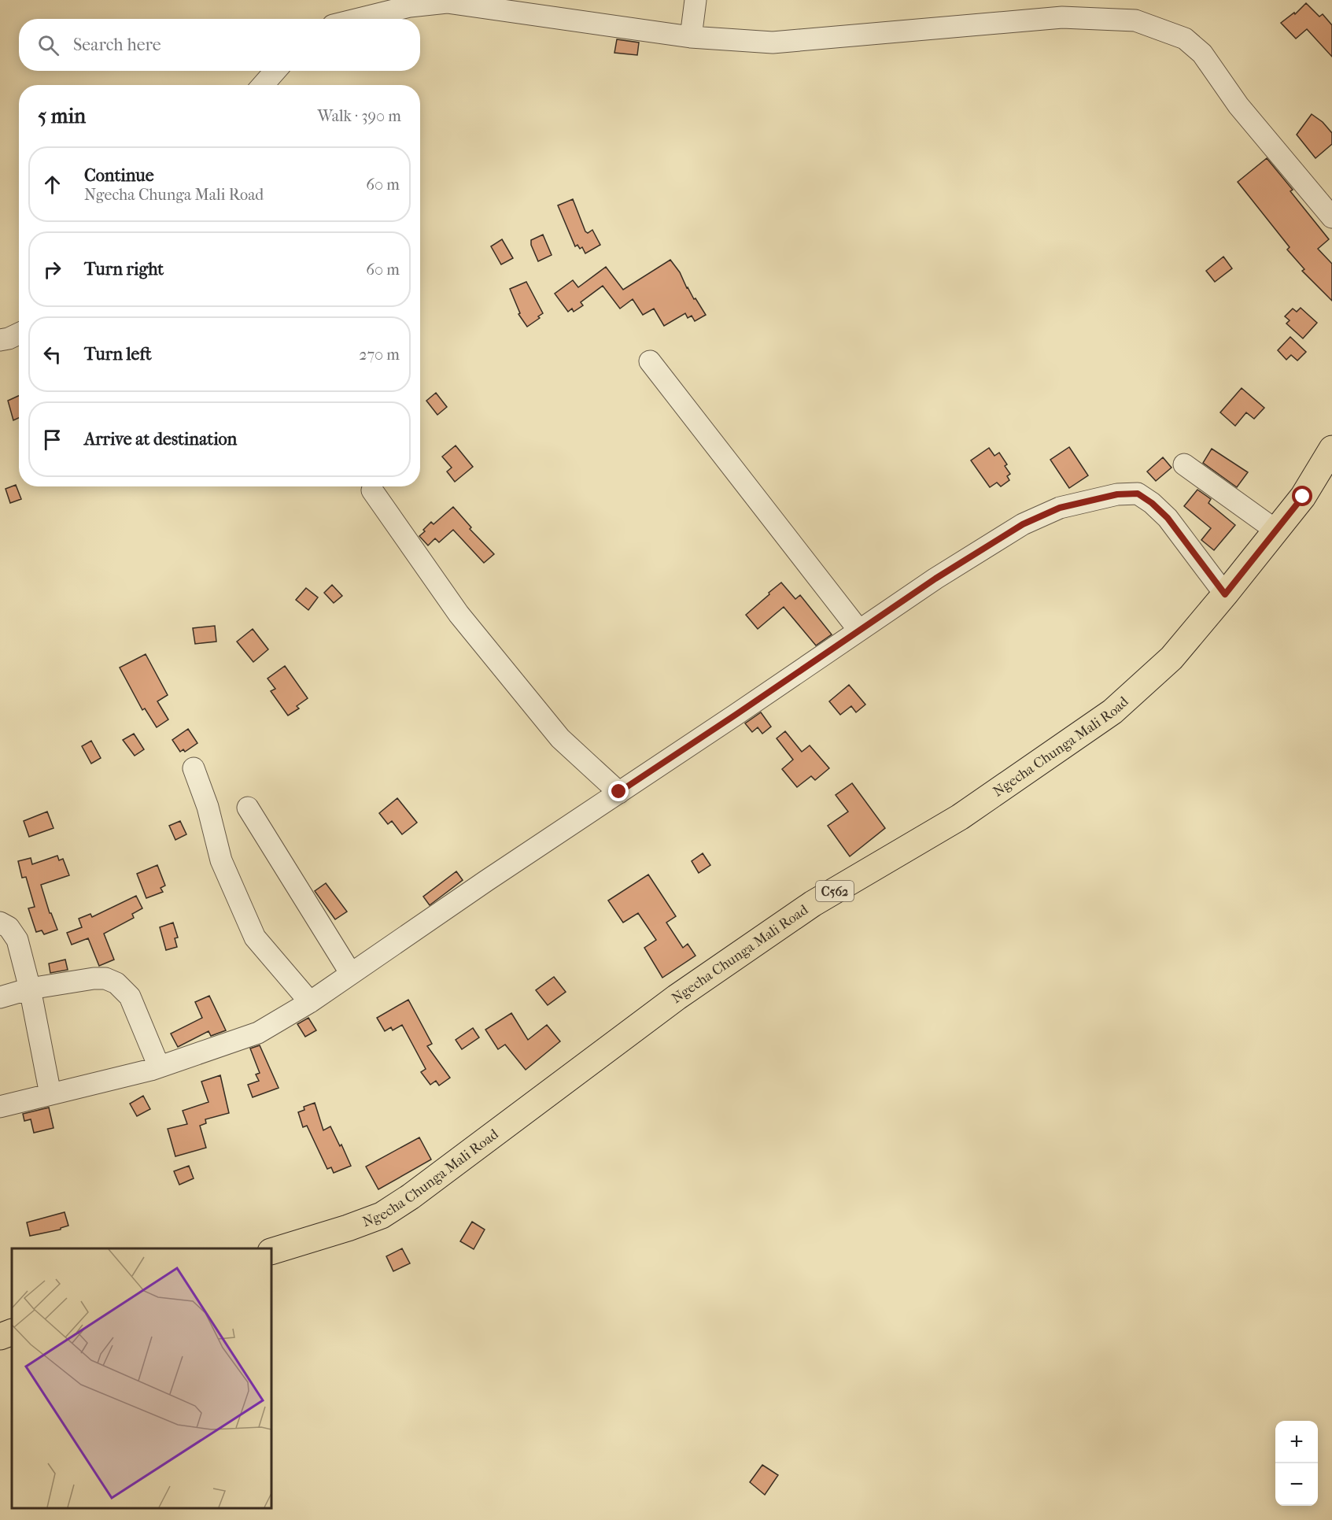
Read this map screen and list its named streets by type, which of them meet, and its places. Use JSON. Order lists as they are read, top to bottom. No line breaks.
{"streets":{"main road":["Ngecha Chunga Mali Road","C562"]},"page":{"search":"Search here","heading":["5 min","Walk · 390 m"],"list":[["Continue","Ngecha Chunga Mali Road","60 m"],["Turn right","60 m"],["Turn left","270 m"],"Arrive at destination"],"map_buttons":["+","−"]}}
